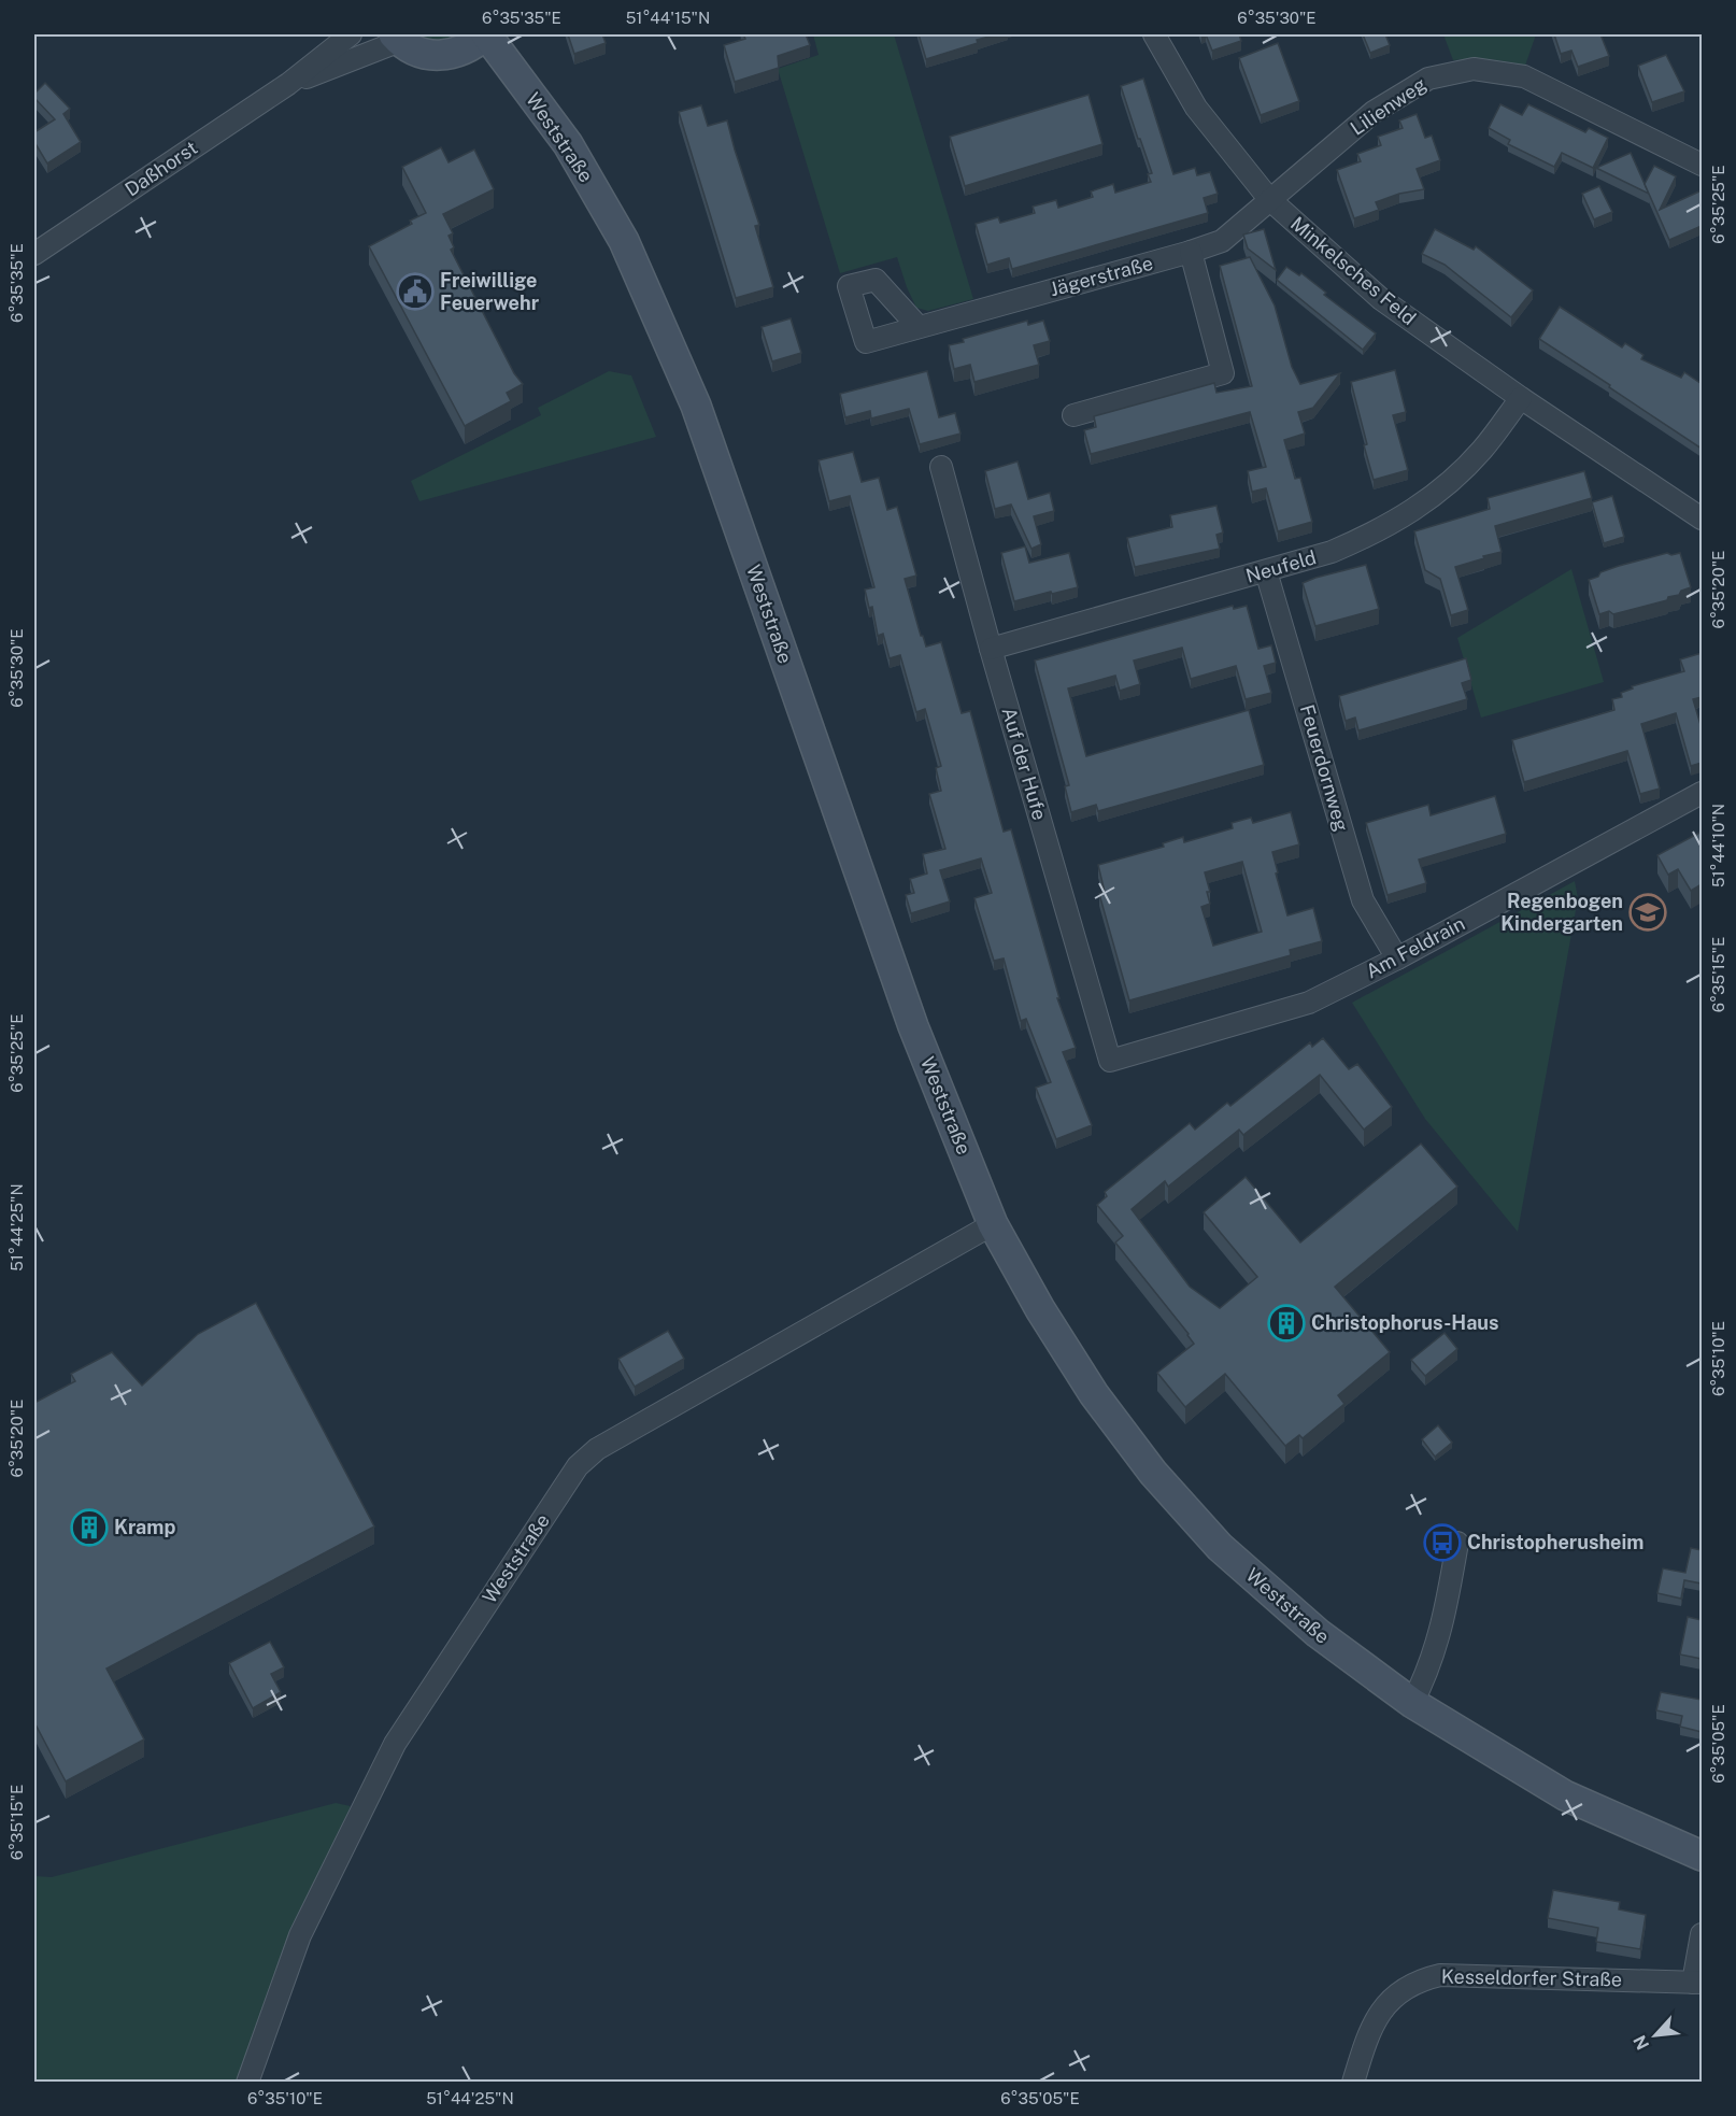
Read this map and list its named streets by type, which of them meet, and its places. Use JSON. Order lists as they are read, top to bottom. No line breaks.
{"streets":{"main road":["Weststraße"],"street":["Lilienweg","Daßhorst","Minkelsches Feld","Jägerstraße","Neufeld","Auf der Hufe","Feuerdornweg","Am Feldrain","Kesseldorfer Straße"]},"crossings":[["Lilienweg","Minkelsches Feld"],["Lilienweg","Jägerstraße"],["Minkelsches Feld","Jägerstraße"],["Minkelsches Feld","Neufeld"],["Neufeld","Auf der Hufe"],["Neufeld","Feuerdornweg"],["Auf der Hufe","Am Feldrain"],["Feuerdornweg","Am Feldrain"]],"places":{"public building":["Freiwillige Feuerwehr"],"school or university":["Regenbogen Kindergarten"],"building":["Christophorus-Haus","Kramp"],"bus stop":["Christopherusheim"]},"north":"bottom left","coordinates":["6°35'35\"E","51°44'15\"N","6°35'30\"E","6°35'25\"E","6°35'20\"E","51°44'10\"N","6°35'15\"E","51°44'25\"N","6°35'10\"E","6°35'05\"E"]}
